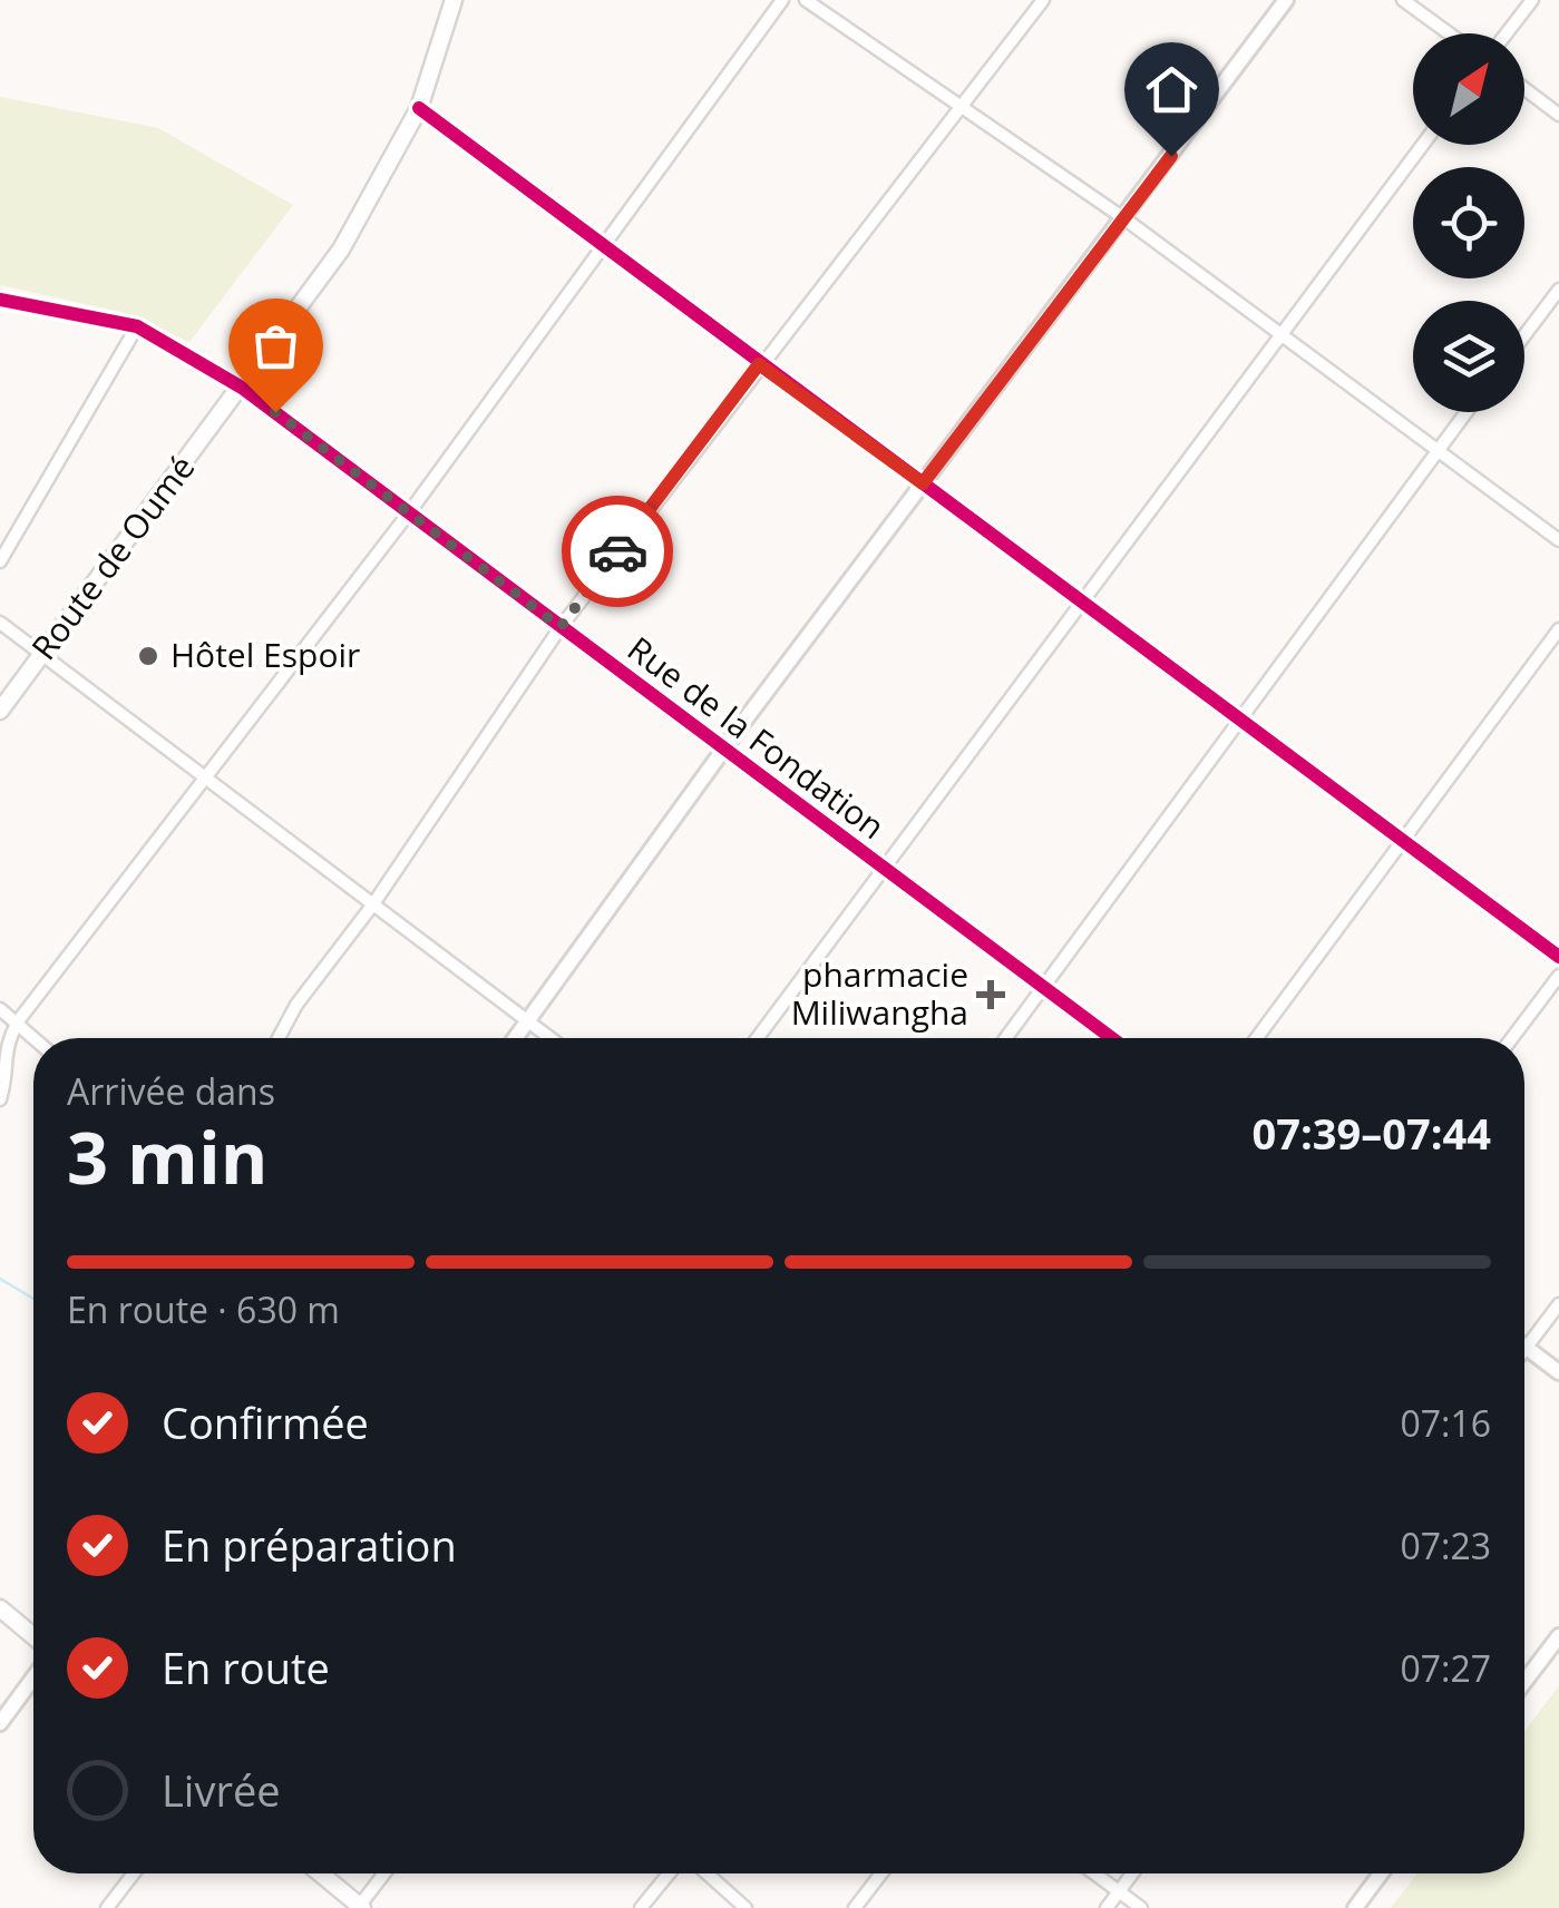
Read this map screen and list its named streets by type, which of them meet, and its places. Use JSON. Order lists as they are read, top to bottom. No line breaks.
{"streets":{"main road":["Route de Oumé"],"street":["Rue de la Fondation"]},"crossings":[["Route de Oumé","Rue de la Fondation"]],"places":{"other":["Hôtel Espoir"],"health":["pharmacie Miliwangha"]},"north":"top right","page":{"heading":["3 min","Arrivée dans","07:39–07:44"],"bar":"En route · 630 m","list":[["Confirmée","07:16"],["En préparation","07:23"],["En route","07:27"],"Livrée"]}}
